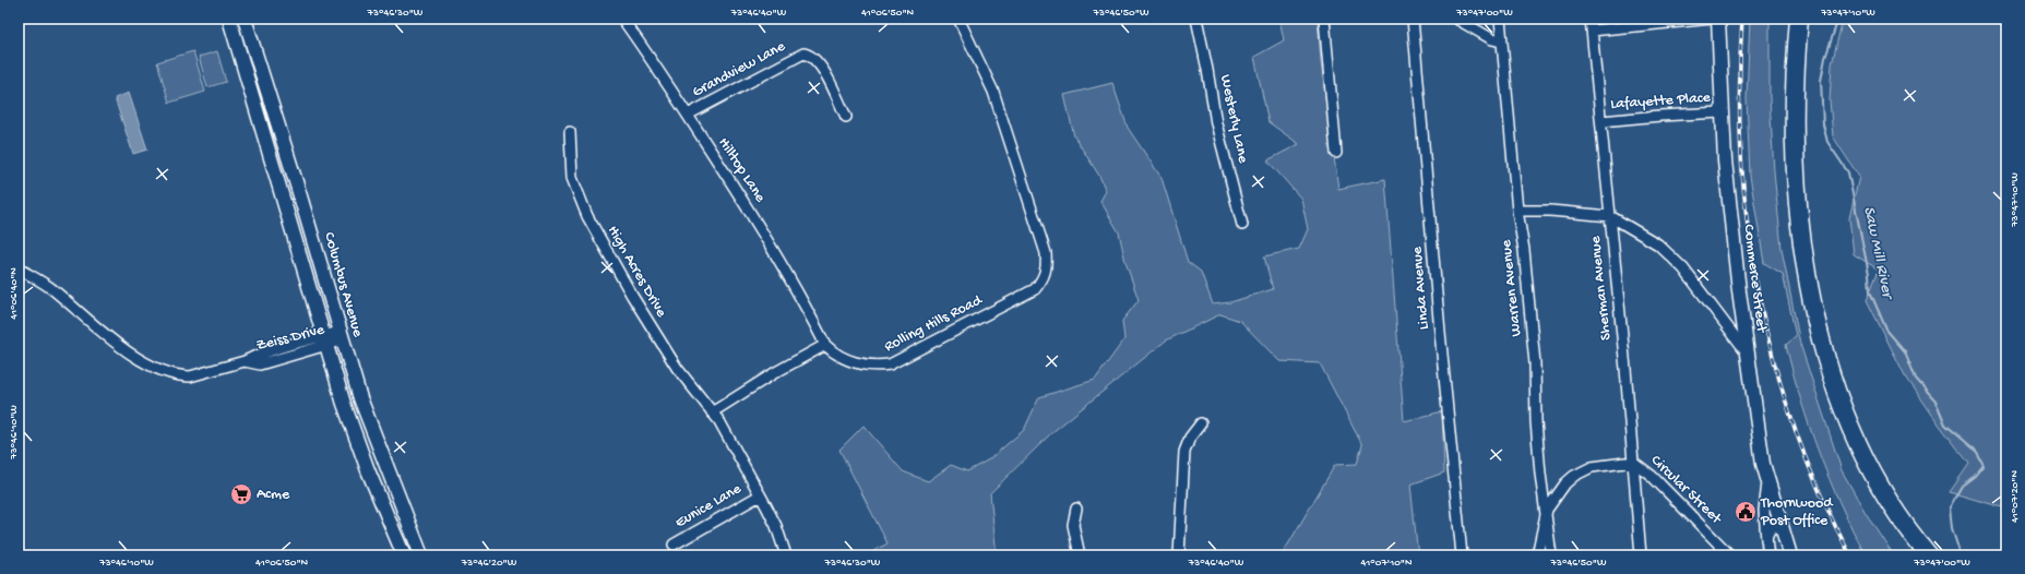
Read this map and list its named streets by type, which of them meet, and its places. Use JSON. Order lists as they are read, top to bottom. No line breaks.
{"streets":{"street":["Grandview Lane","Lafayette Place","Westerly Lane","Hilltop Lane","High Acres Drive","Commerce Street","Columbus Avenue","Linda Avenue","Warren Avenue","Sherman Avenue","Rolling Hills Road","Zeiss Drive","Circular Street","Eunice Lane"]},"crossings":[["Grandview Lane","Hilltop Lane"],["Lafayette Place","Commerce Street"],["Lafayette Place","Sherman Avenue"],["Hilltop Lane","Rolling Hills Road"],["Columbus Avenue","Zeiss Drive"],["Warren Avenue","Circular Street"],["Sherman Avenue","Circular Street"]],"water":["Saw Mill River"],"places":{"supermarket":["Acme"],"public building":["Thornwood Post Office"]},"coordinates":["73°46'30\"W","73°46'40\"W","41°06'50\"N","73°46'50\"W","73°47'00\"W","73°47'10\"W","41°06'40\"N","73°46'10\"W","41°07'20\"N","73°46'20\"W","41°07'10\"N"]}
